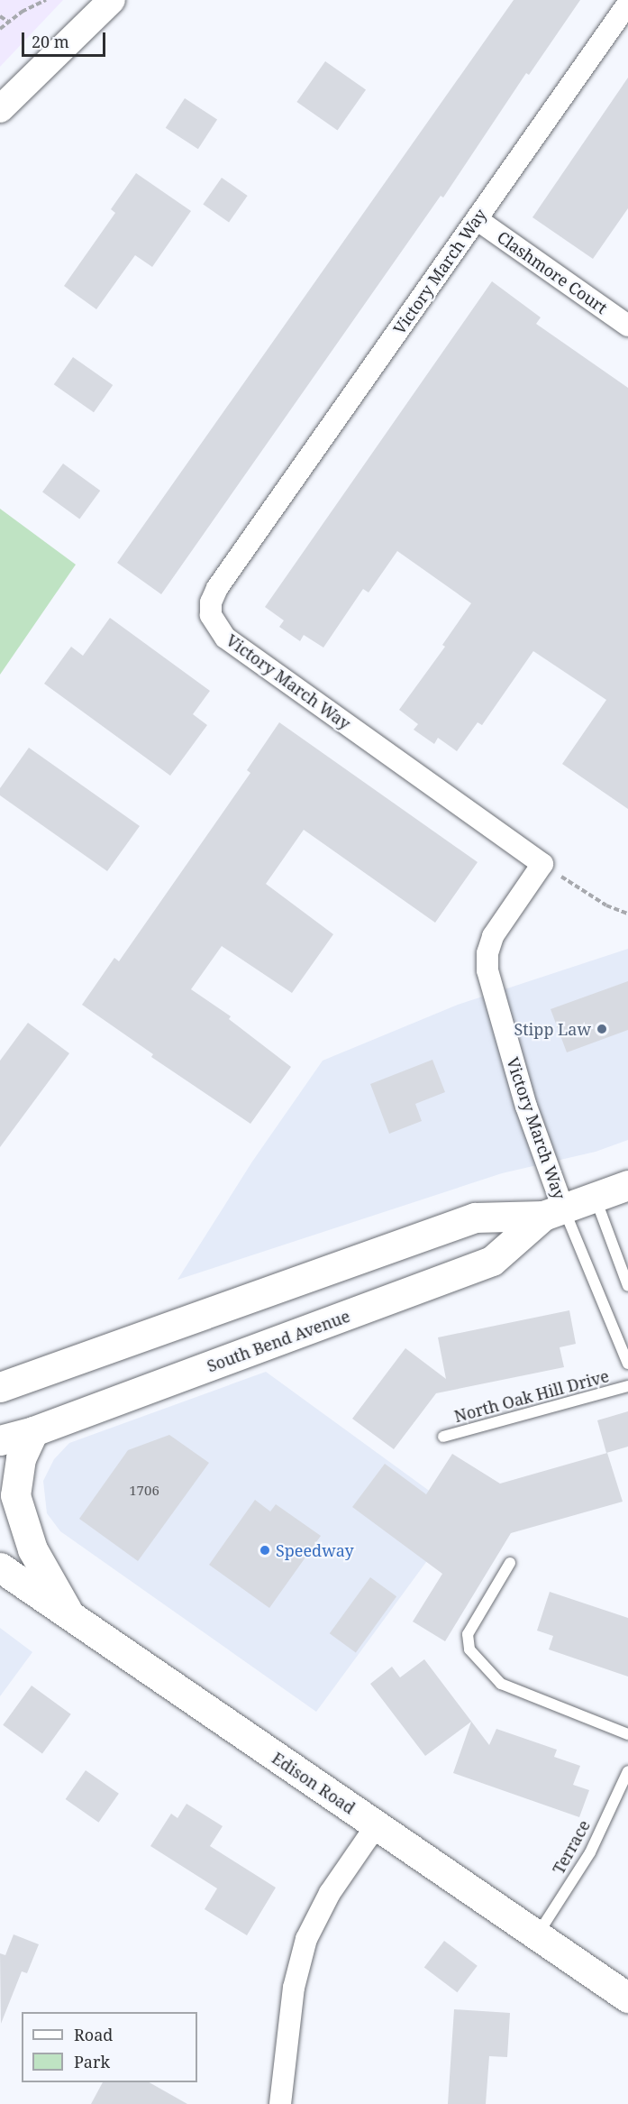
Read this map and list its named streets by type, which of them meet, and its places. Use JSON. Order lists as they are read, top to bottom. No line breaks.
{"streets":{"main road":["South Bend Avenue","Edison Road"],"street":["Victory March Way","Clashmore Court"],"lane":["North Oak Hill Drive","Terrace"]},"crossings":[["Victory March Way","Clashmore Court"],["Victory March Way","South Bend Avenue"],["Edison Road","Terrace"]],"places":["Stipp Law","Speedway"],"house_numbers":["1706"],"legend":["Road","Park"],"scale_bar":"20 m"}
